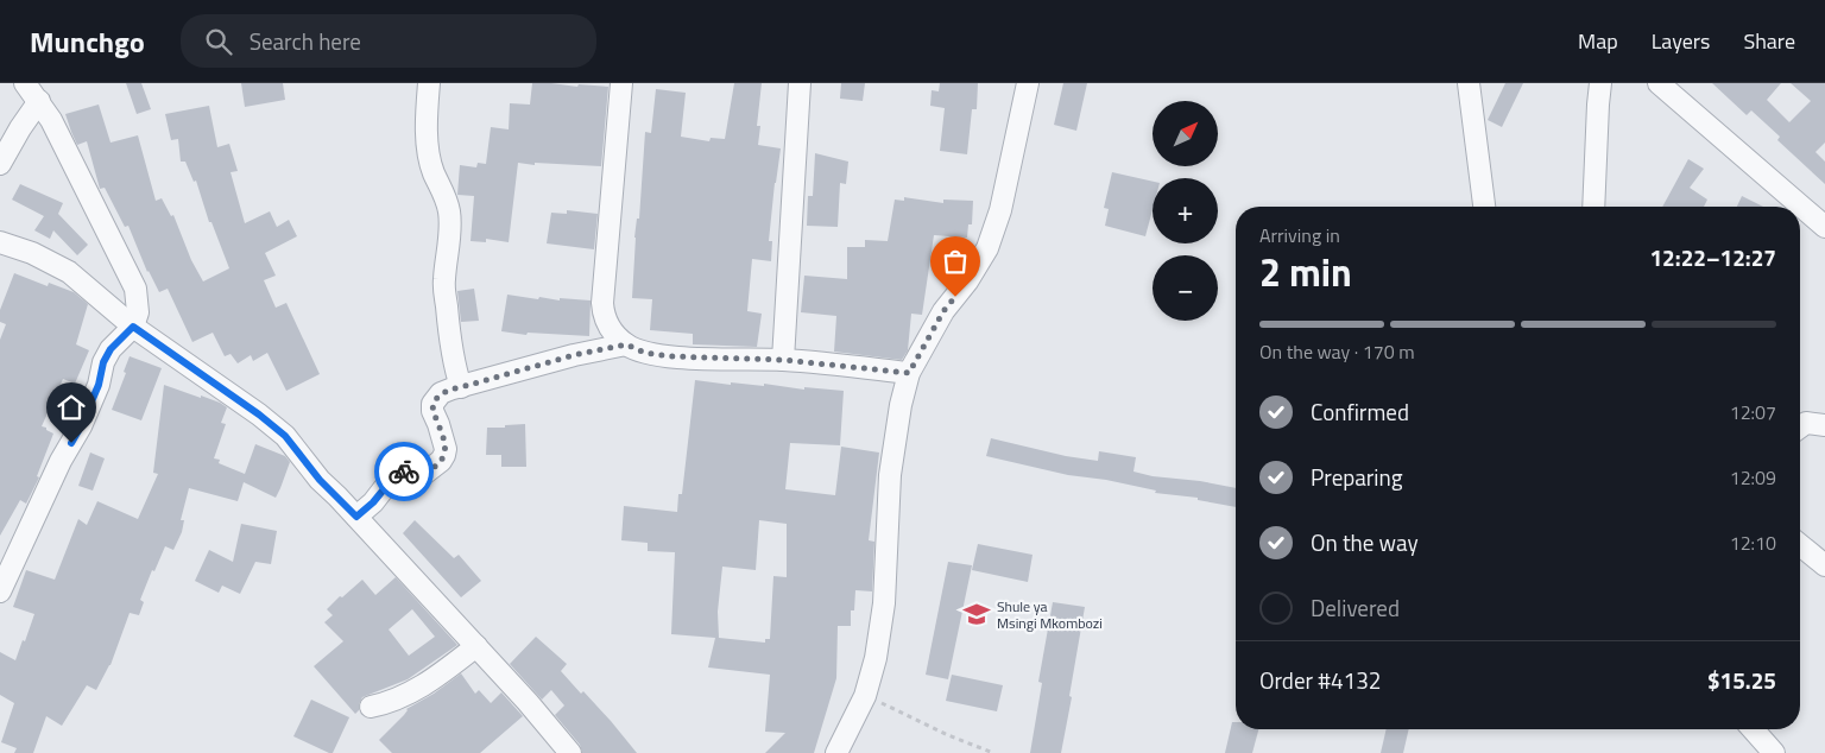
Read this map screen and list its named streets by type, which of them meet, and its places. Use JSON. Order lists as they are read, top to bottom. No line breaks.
{"places":{"school or university":["Shule ya Msingi Mkombozi"]},"north":"top right","page":{"header":"Munchgo","search":"Search here","nav":["Map","Layers","Share"],"map_buttons":["+","−"],"heading":["2 min","Arriving in","12:22–12:27"],"panel":["Order #4132","$15.25"],"bar":"On the way · 170 m","list":[["Confirmed","12:07"],["Preparing","12:09"],["On the way","12:10"],"Delivered"]}}
